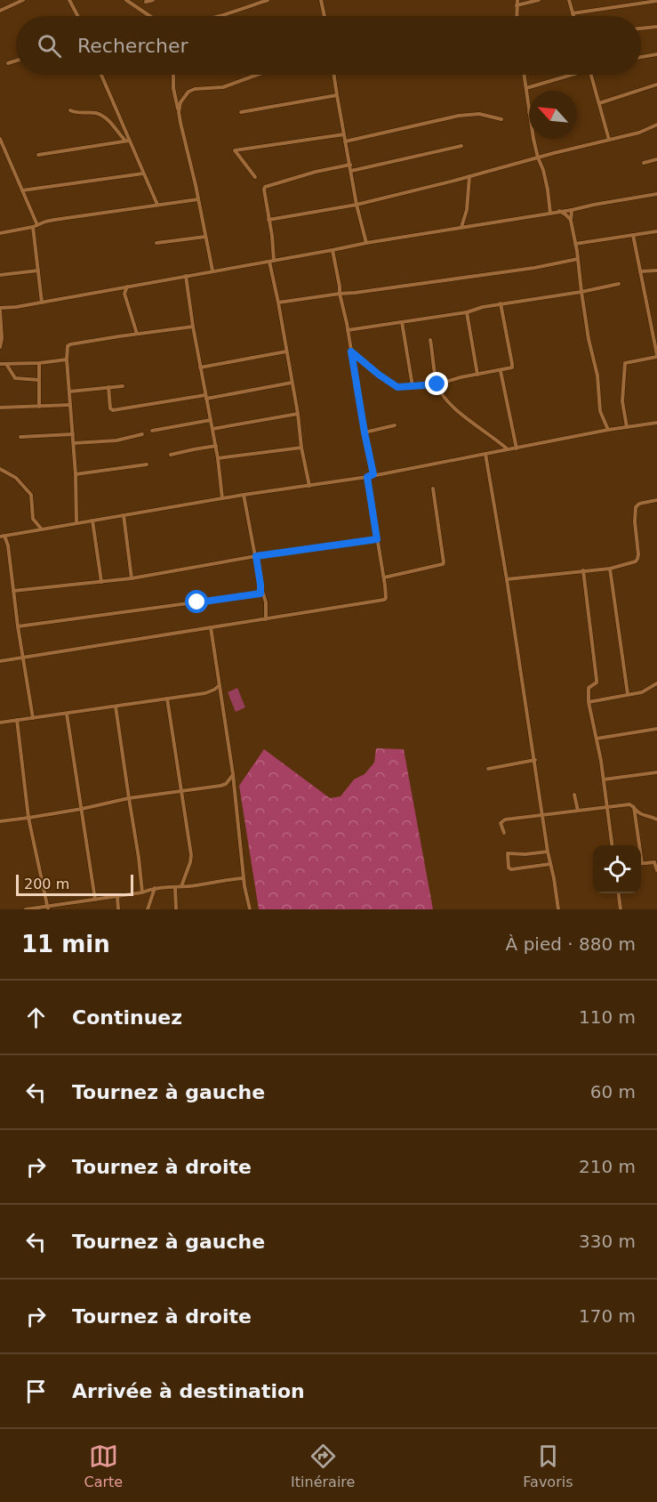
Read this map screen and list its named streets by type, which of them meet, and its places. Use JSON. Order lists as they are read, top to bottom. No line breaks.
{"scale_bar":"200 m","north":"top left","page":{"search":"Rechercher","scale":"200 m","heading":["11 min","À pied · 880 m"],"list":[["Continuez","110 m"],["Tournez à gauche","60 m"],["Tournez à droite","210 m"],["Tournez à gauche","330 m"],["Tournez à droite","170 m"],"Arrivée à destination"],"nav":["Carte","Itinéraire","Favoris"]}}
